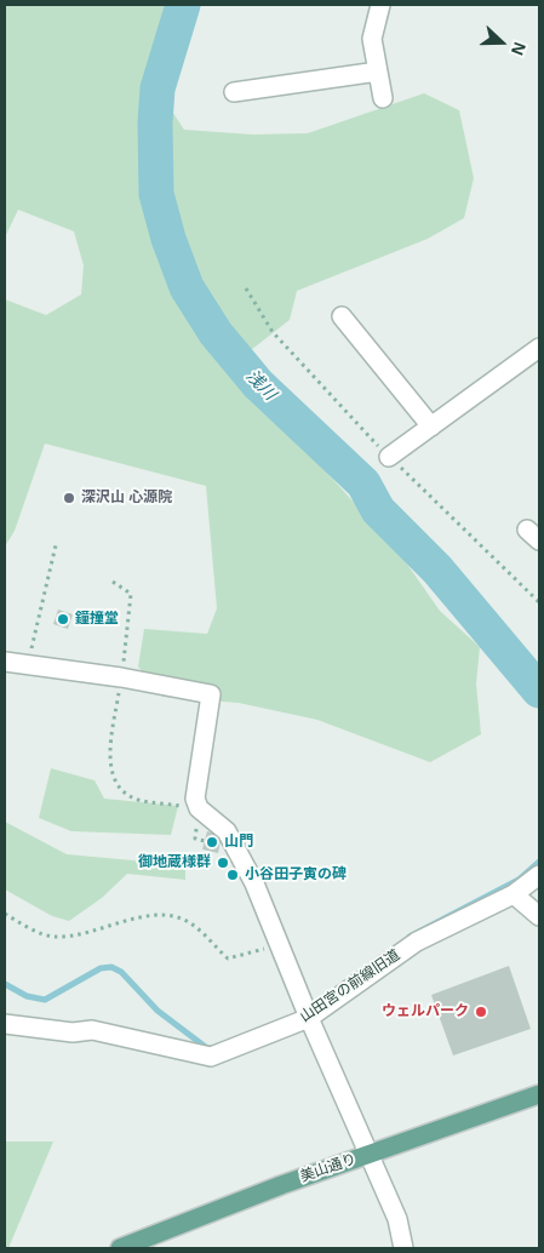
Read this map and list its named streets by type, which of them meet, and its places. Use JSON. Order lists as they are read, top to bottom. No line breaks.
{"streets":{"main road":["美山通り"],"street":["山田宮の前線旧道"]},"water":["浅川"],"places":["深沢山 心源院","鐘撞堂","山門","御地蔵様群","小谷田子寅の碑","ウェルパーク"],"north":"right"}
